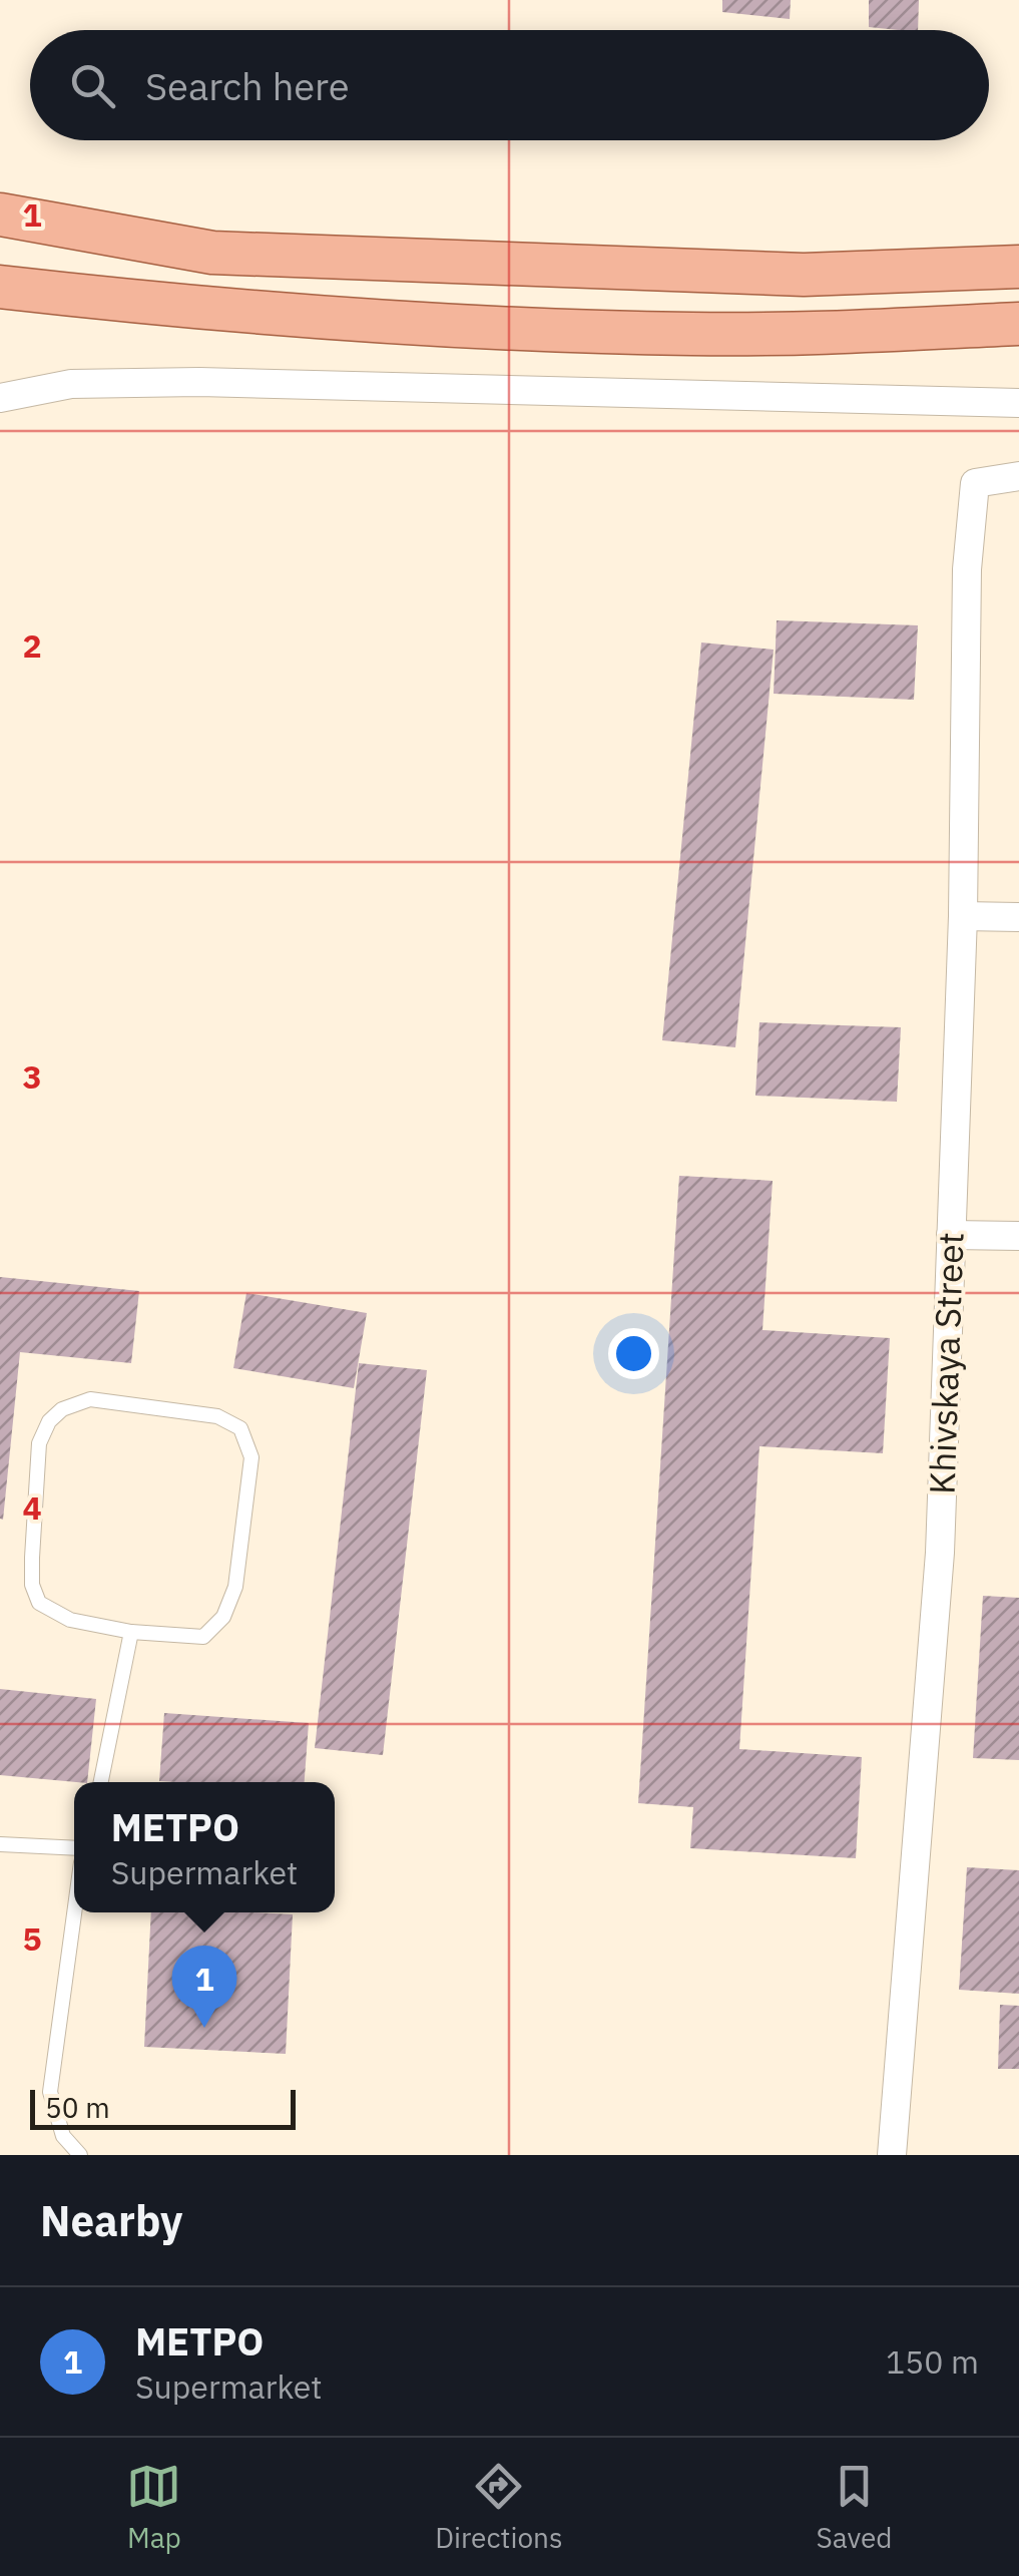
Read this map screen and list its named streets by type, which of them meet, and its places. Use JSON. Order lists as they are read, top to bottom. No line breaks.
{"streets":{"street":["Khivskaya Street"]},"scale_bar":"50 m","page":{"search":"Search here","popup":["МЕТРО","Supermarket"],"pins":"1","scale":"50 m","heading":"Nearby","list":[{"mark":"1","name":"МЕТРО","note":"Supermarket","value":"150 m"}],"nav":["Map","Directions","Saved"]},"grid":{"rows":["1","2","3","4","5"]}}
